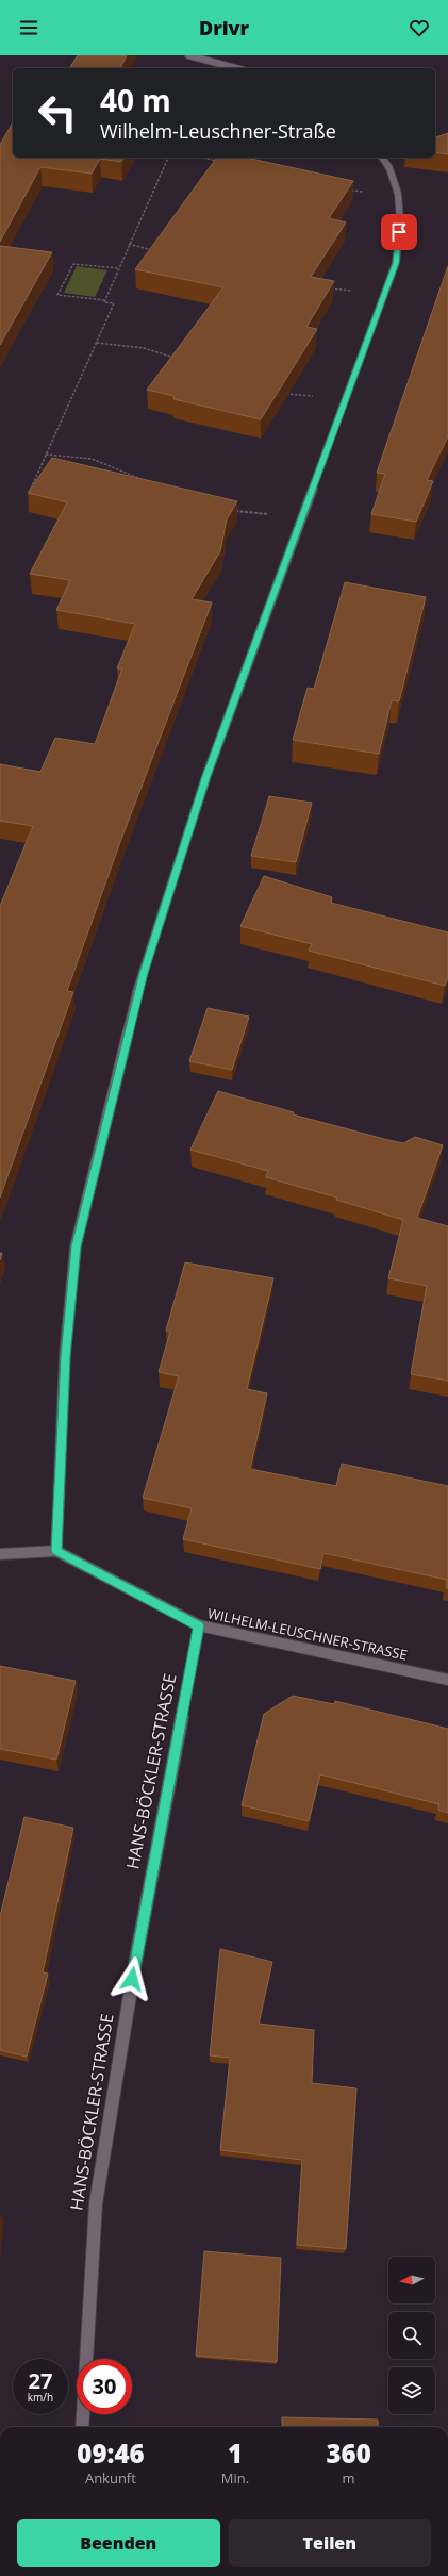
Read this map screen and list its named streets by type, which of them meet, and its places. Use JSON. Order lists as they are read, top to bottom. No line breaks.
{"streets":{"street":["WILHELM-LEUSCHNER-STRASSE","HANS-BÖCKLER-STRASSE"]},"crossings":[["WILHELM-LEUSCHNER-STRASSE","HANS-BÖCKLER-STRASSE"]],"north":"left","page":{"header":"Drivr","turn":["40 m","Wilhelm-Leuschner-Straße"],"speed":"27 km/h","limit":"30","eta":["09:46","Ankunft","1","Min.","360","m"],"buttons":["Beenden","Teilen"]}}
